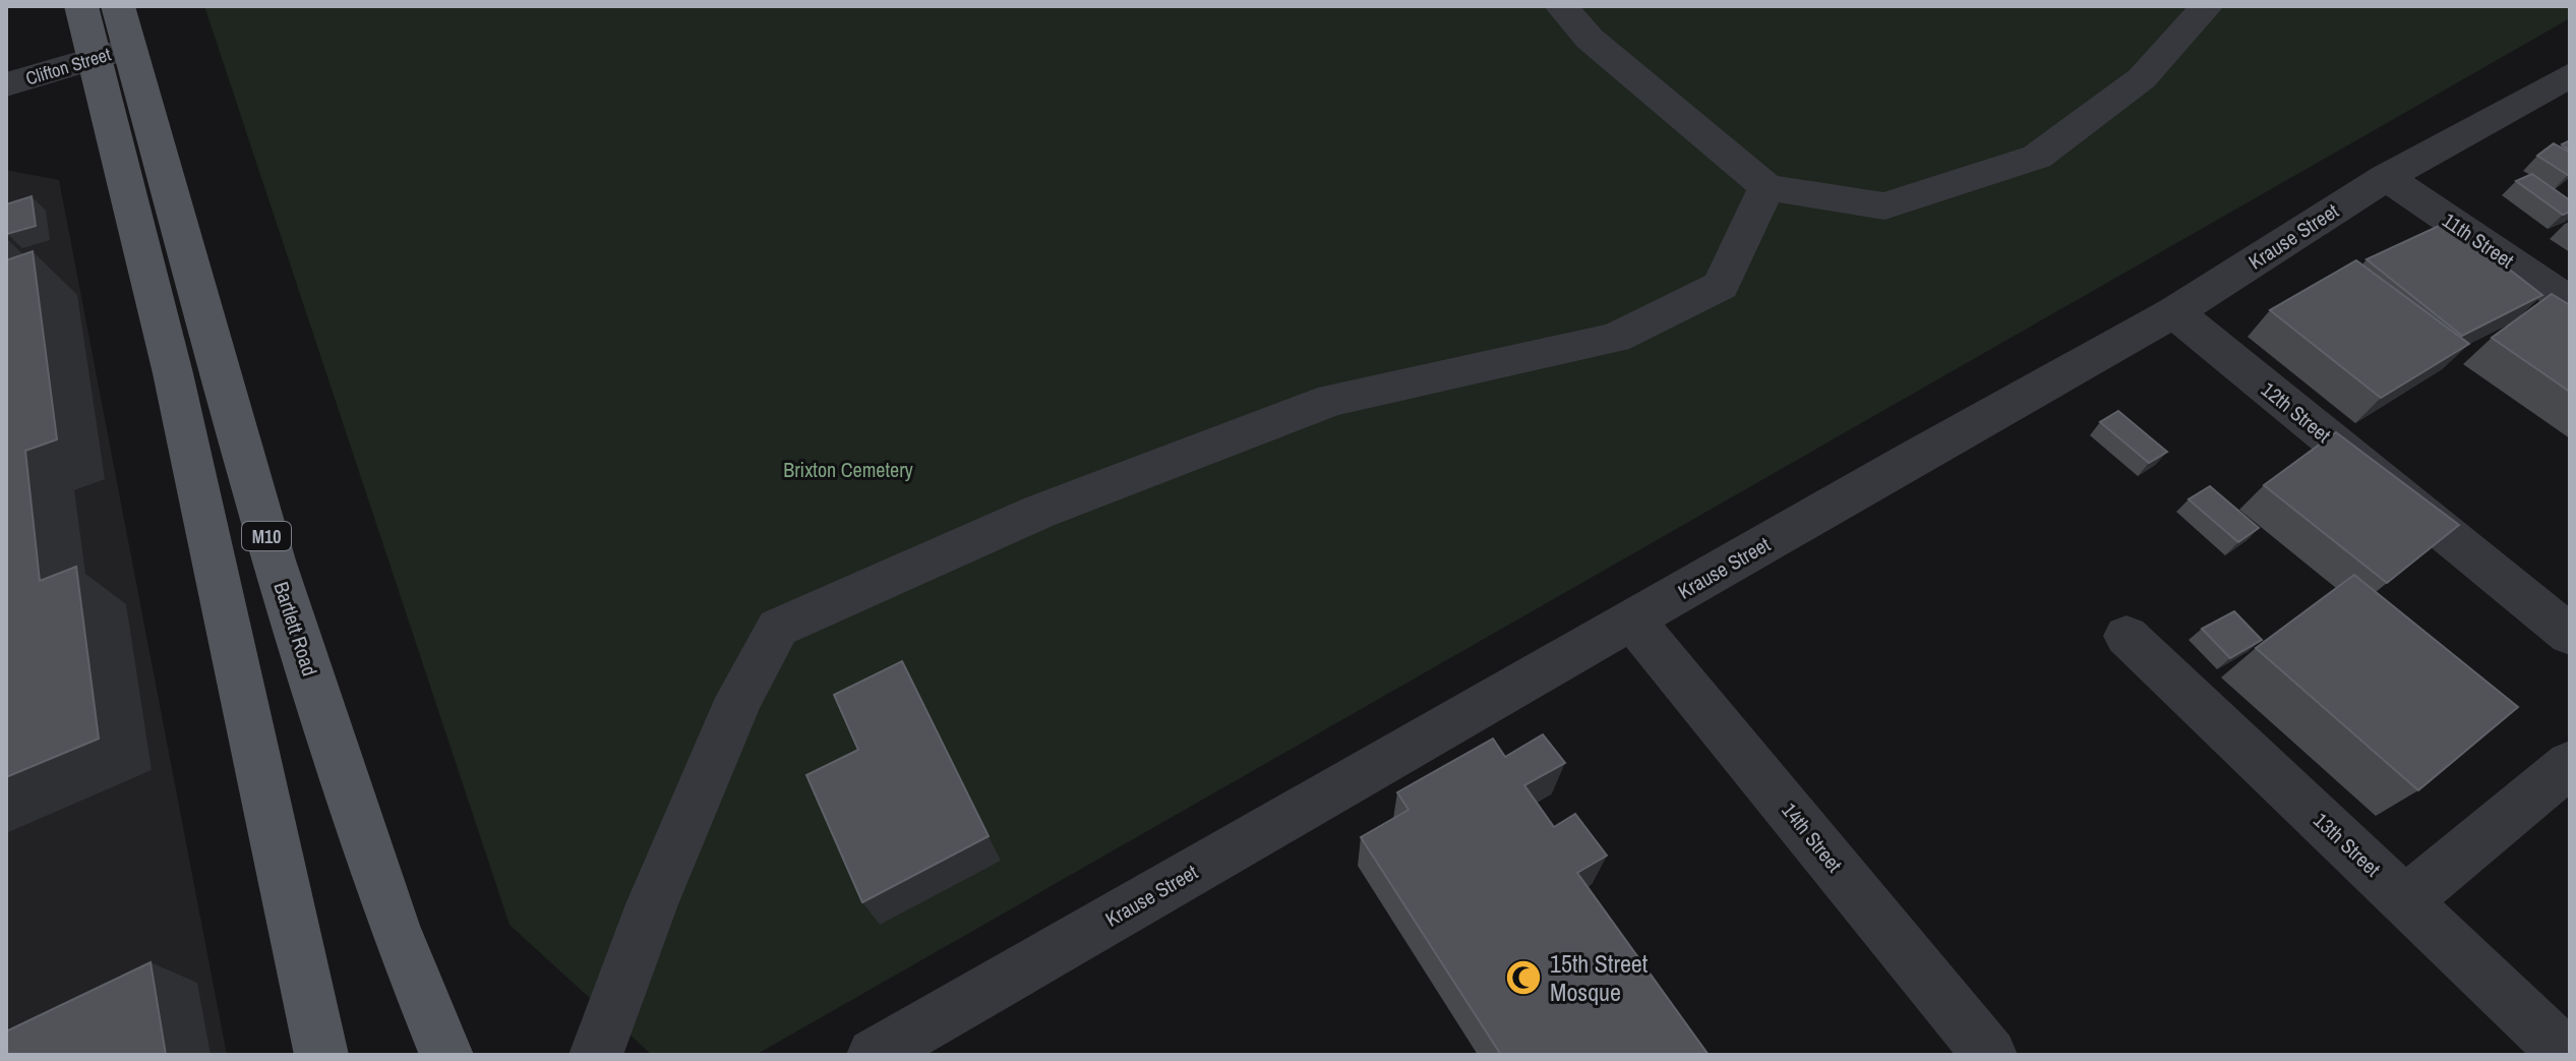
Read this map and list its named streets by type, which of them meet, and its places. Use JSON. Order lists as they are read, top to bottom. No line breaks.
{"streets":{"main road":["M10","Bartlett Road"],"street":["Clifton Street","Krause Street","11th Street","12th Street","14th Street","13th Street"]},"crossings":[["Clifton Street","Bartlett Road"],["Krause Street","11th Street"],["Krause Street","12th Street"],["Krause Street","14th Street"]],"parks":["Brixton Cemetery"],"places":{"mosque":["15th Street Mosque"]}}
